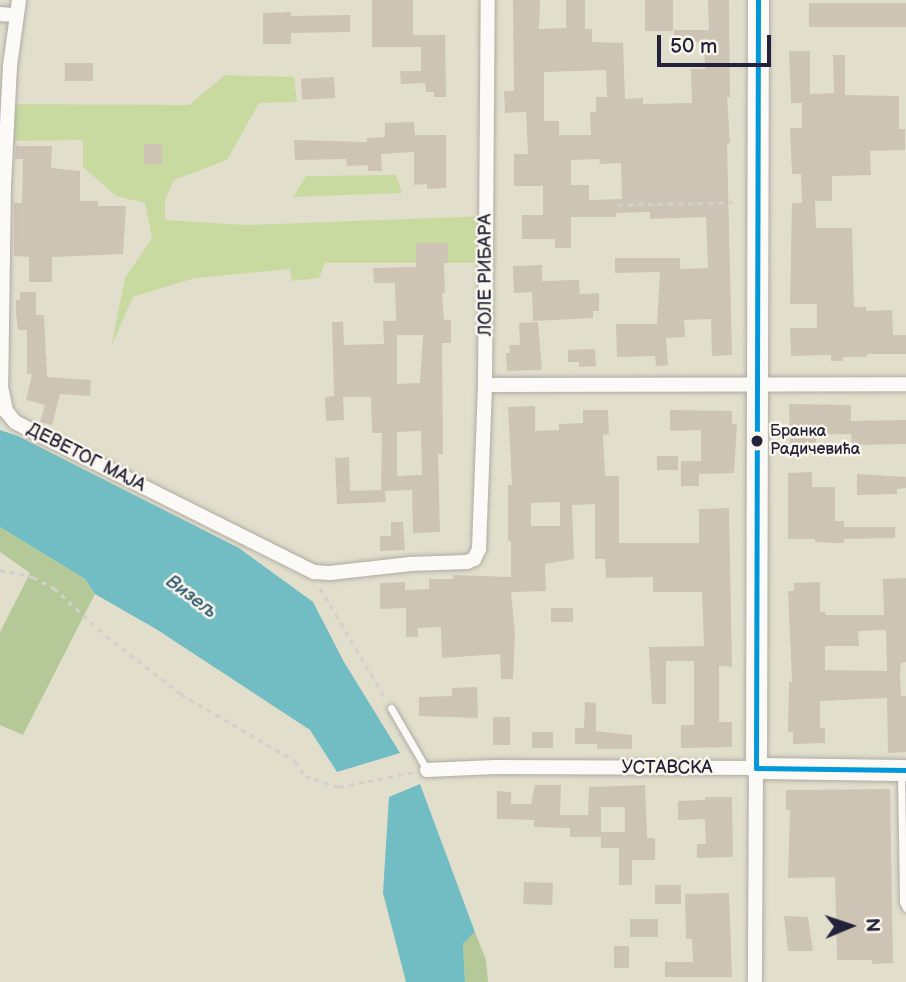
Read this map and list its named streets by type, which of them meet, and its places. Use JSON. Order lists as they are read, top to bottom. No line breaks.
{"streets":{"street":["ЛОЛЕ РИБАРА","ДЕВЕТОГ МАЈА","УСТАВСКА"]},"crossings":[["ЛОЛЕ РИБАРА","ДЕВЕТОГ МАЈА"]],"water":["Визељ"],"places":["Бранка Радичевића"],"scale_bar":"50 m","north":"right"}
